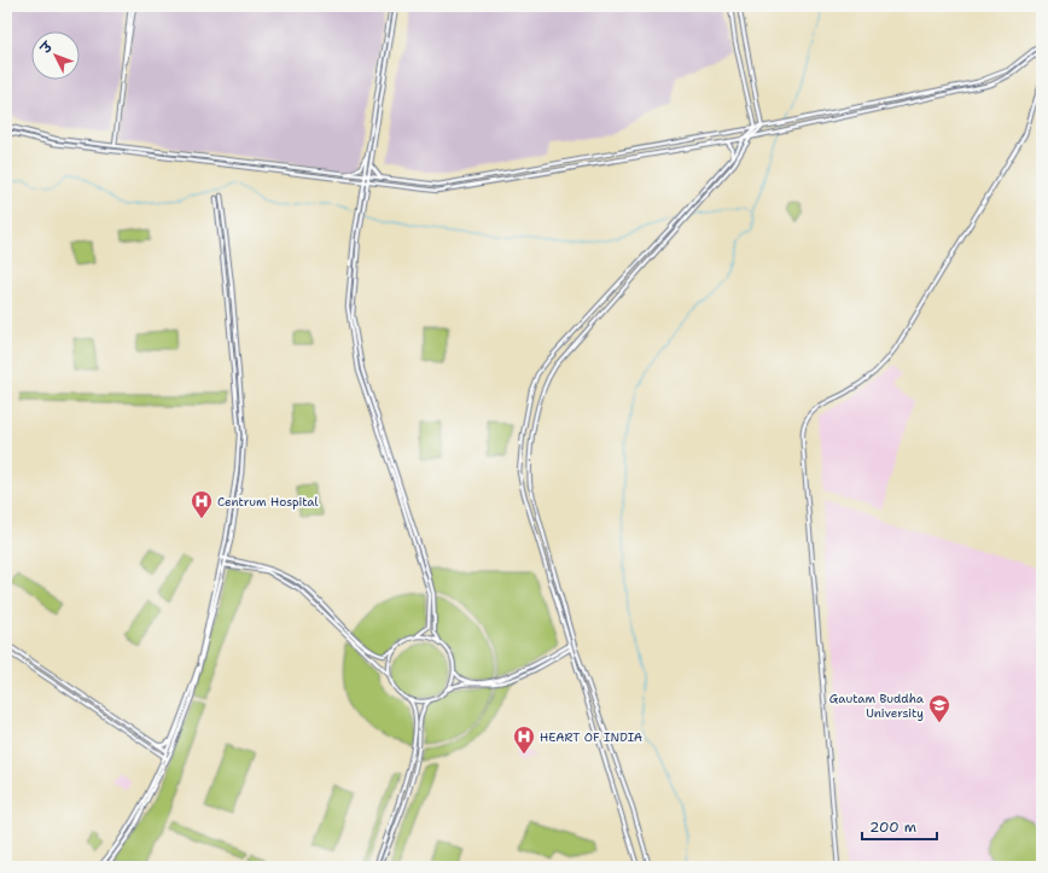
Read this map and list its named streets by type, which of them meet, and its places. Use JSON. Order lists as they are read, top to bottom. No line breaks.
{"places":{"hospital":["Centrum Hospital","HEART OF INDIA"],"school or university":["Gautam Buddha University"]},"scale_bar":"200 m","north":"top left"}
